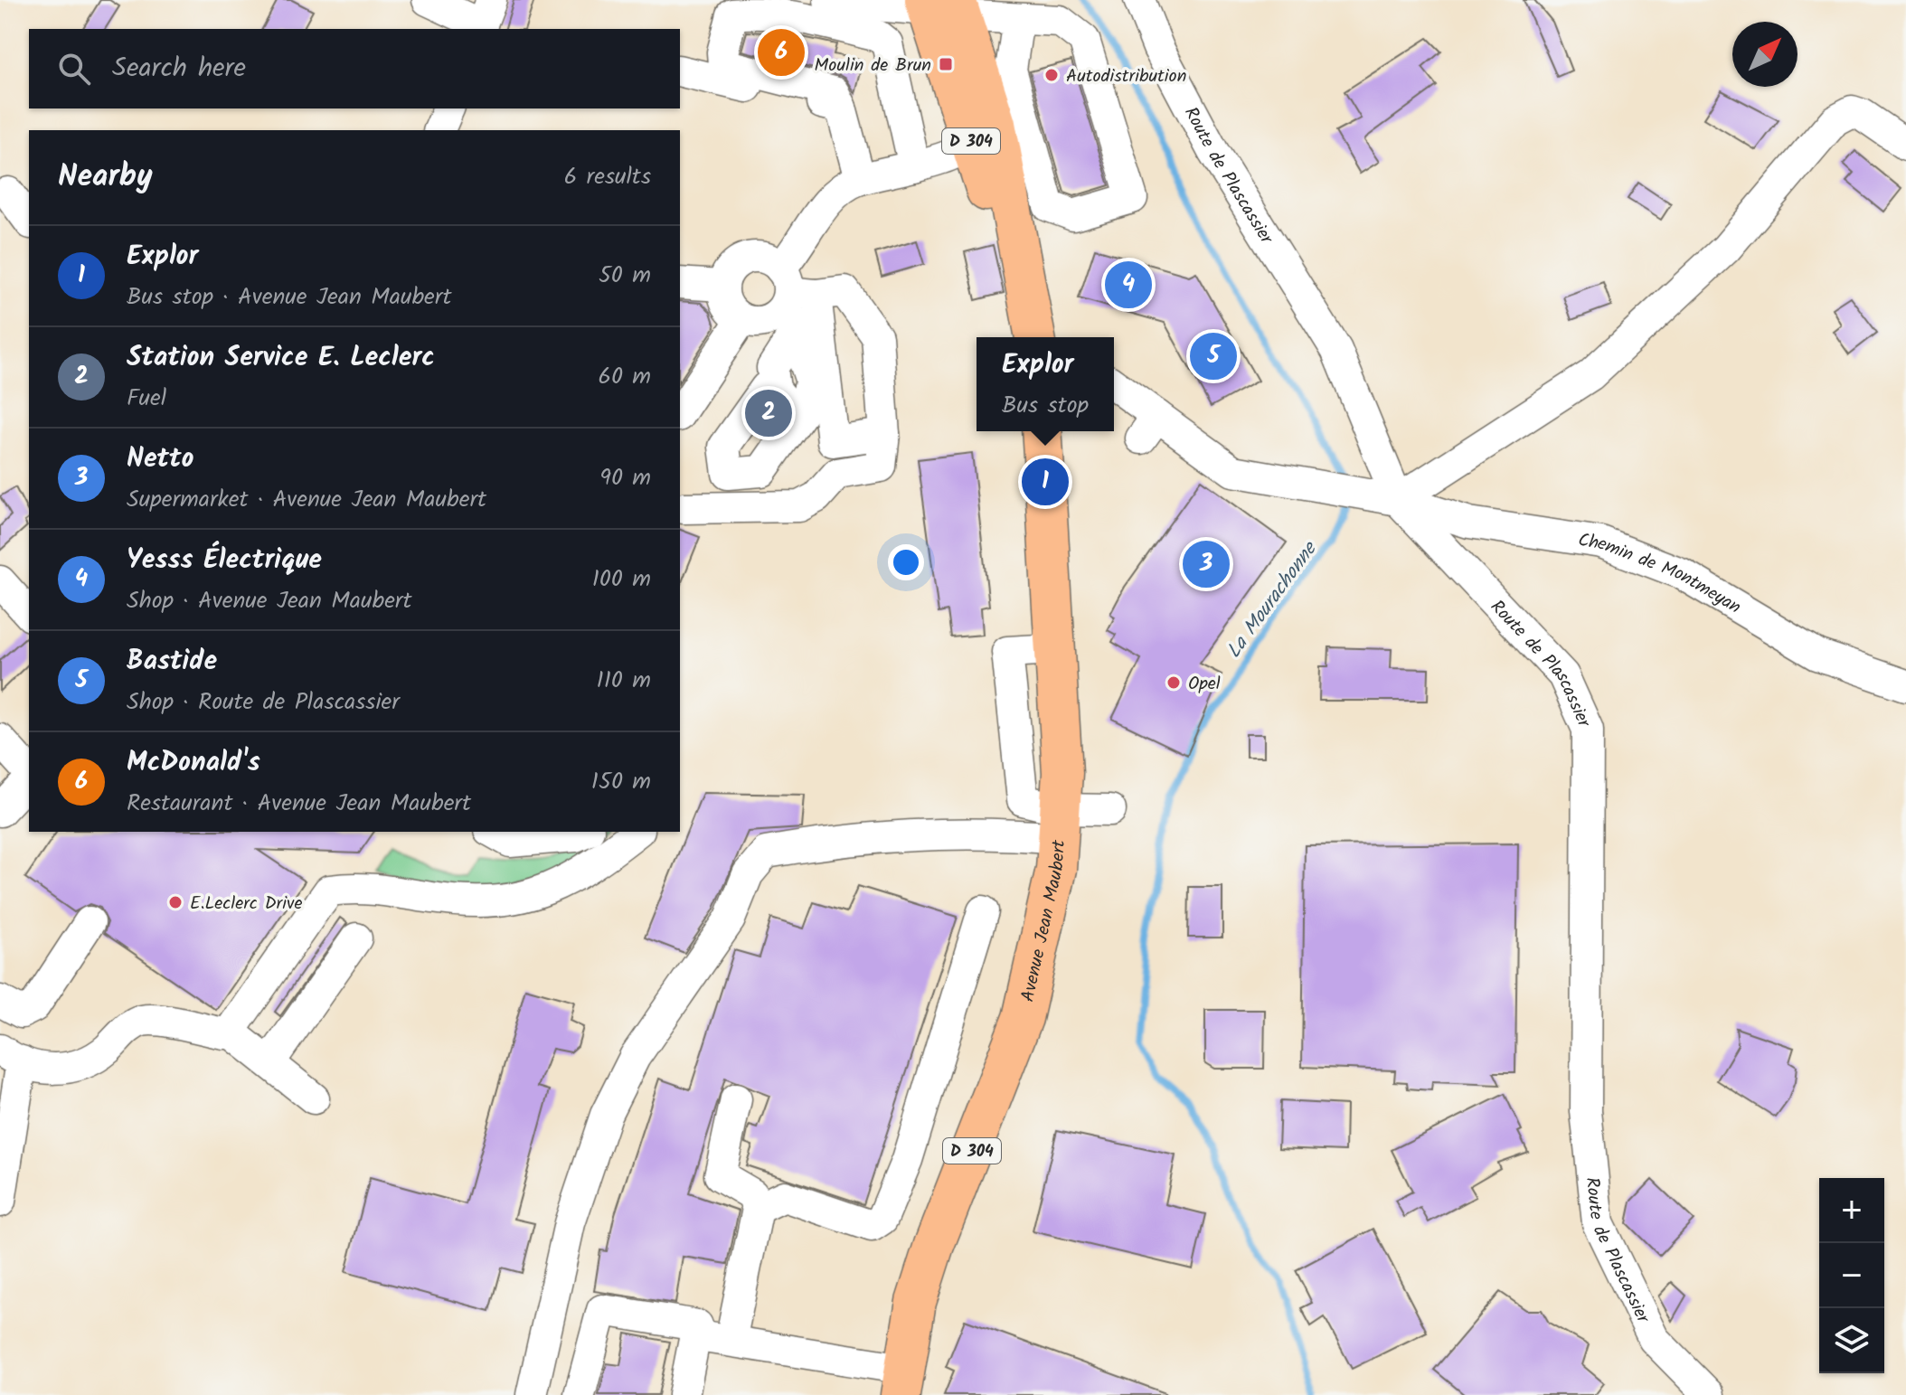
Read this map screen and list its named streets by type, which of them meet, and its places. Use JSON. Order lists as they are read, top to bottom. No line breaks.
{"streets":{"main road":["D 304","Avenue Jean Maubert"],"street":["Route de Plascassier","Chemin de Montmeyan"]},"crossings":[["Route de Plascassier","Chemin de Montmeyan"]],"water":["La Mourachonne"],"places":{"transit":["Moulin de Brun"],"other":["Autodistribution","Opel","E.Leclerc Drive"]},"north":"top right","page":{"pins":["6","4","5","2","1","3"],"search":"Search here","heading":["Nearby","6 results"],"list":[{"mark":"1","name":"Explor","note":"Bus stop · Avenue Jean Maubert","value":"50 m"},{"mark":"2","name":"Station Service E. Leclerc","note":"Fuel","value":"60 m"},{"mark":"3","name":"Netto","note":"Supermarket · Avenue Jean Maubert","value":"90 m"},{"mark":"4","name":"Yesss Électrique","note":"Shop · Avenue Jean Maubert","value":"100 m"},{"mark":"5","name":"Bastide","note":"Shop · Route de Plascassier","value":"110 m"},{"mark":"6","name":"McDonald's","note":"Restaurant · Avenue Jean Maubert","value":"150 m"}],"popup":["Explor","Bus stop"],"map_buttons":["+","−"]}}
